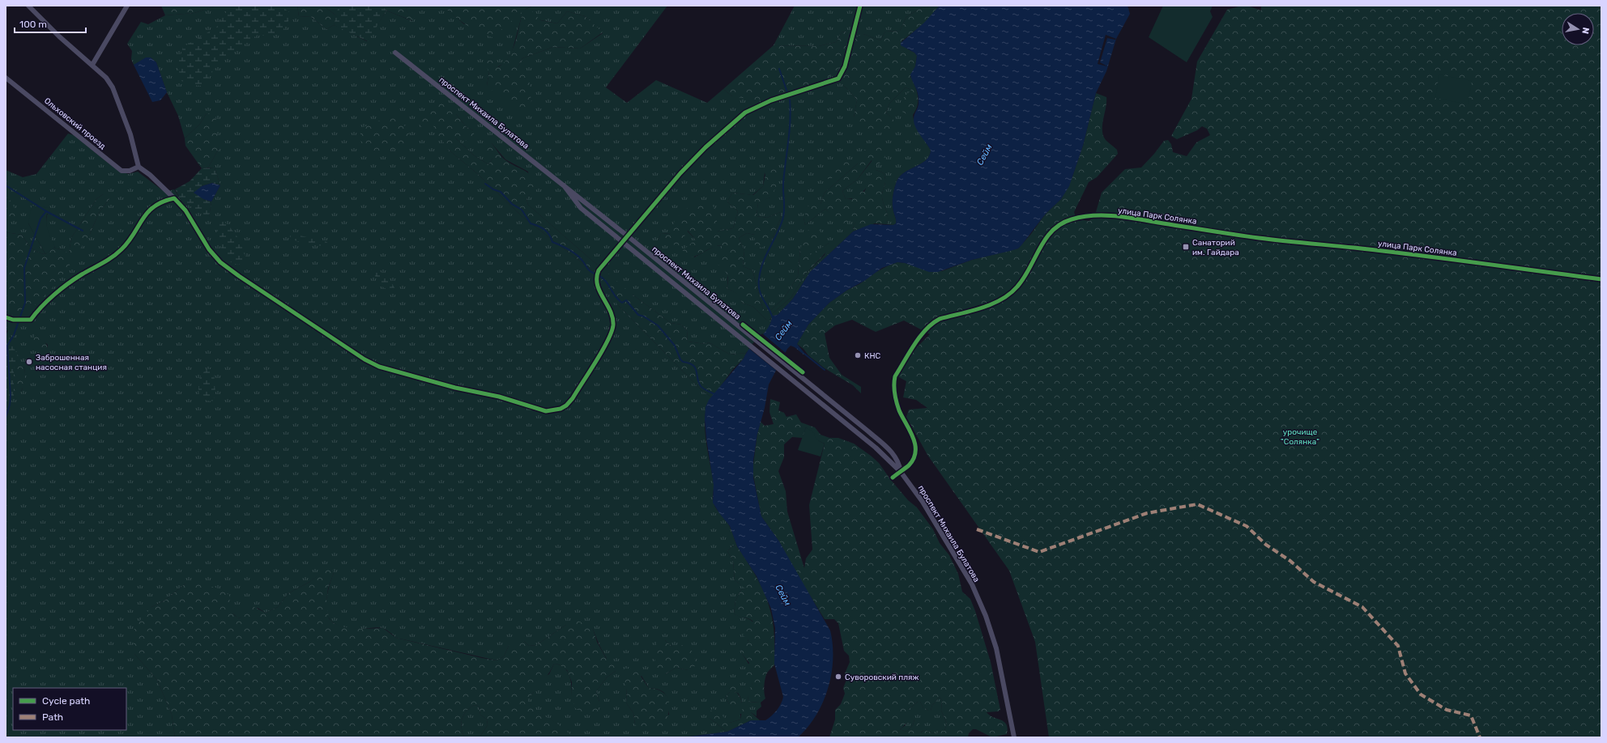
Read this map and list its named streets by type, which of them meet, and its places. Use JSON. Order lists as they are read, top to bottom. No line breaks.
{"streets":{"street":["проспект Михаила Булатова","Ольховский проезд","улица Парк Солянка"]},"crossings":[["проспект Михаила Булатова","улица Парк Солянка"]],"water":["Сейм"],"parks":["урочище \"Солянка\""],"places":{"transit":["Санаторий им. Гайдара"],"other":["КНС","Заброшенная насосная станция","Суворовский пляж"]},"legend":["Cycle path","Path"],"scale_bar":"100 m","north":"right"}
